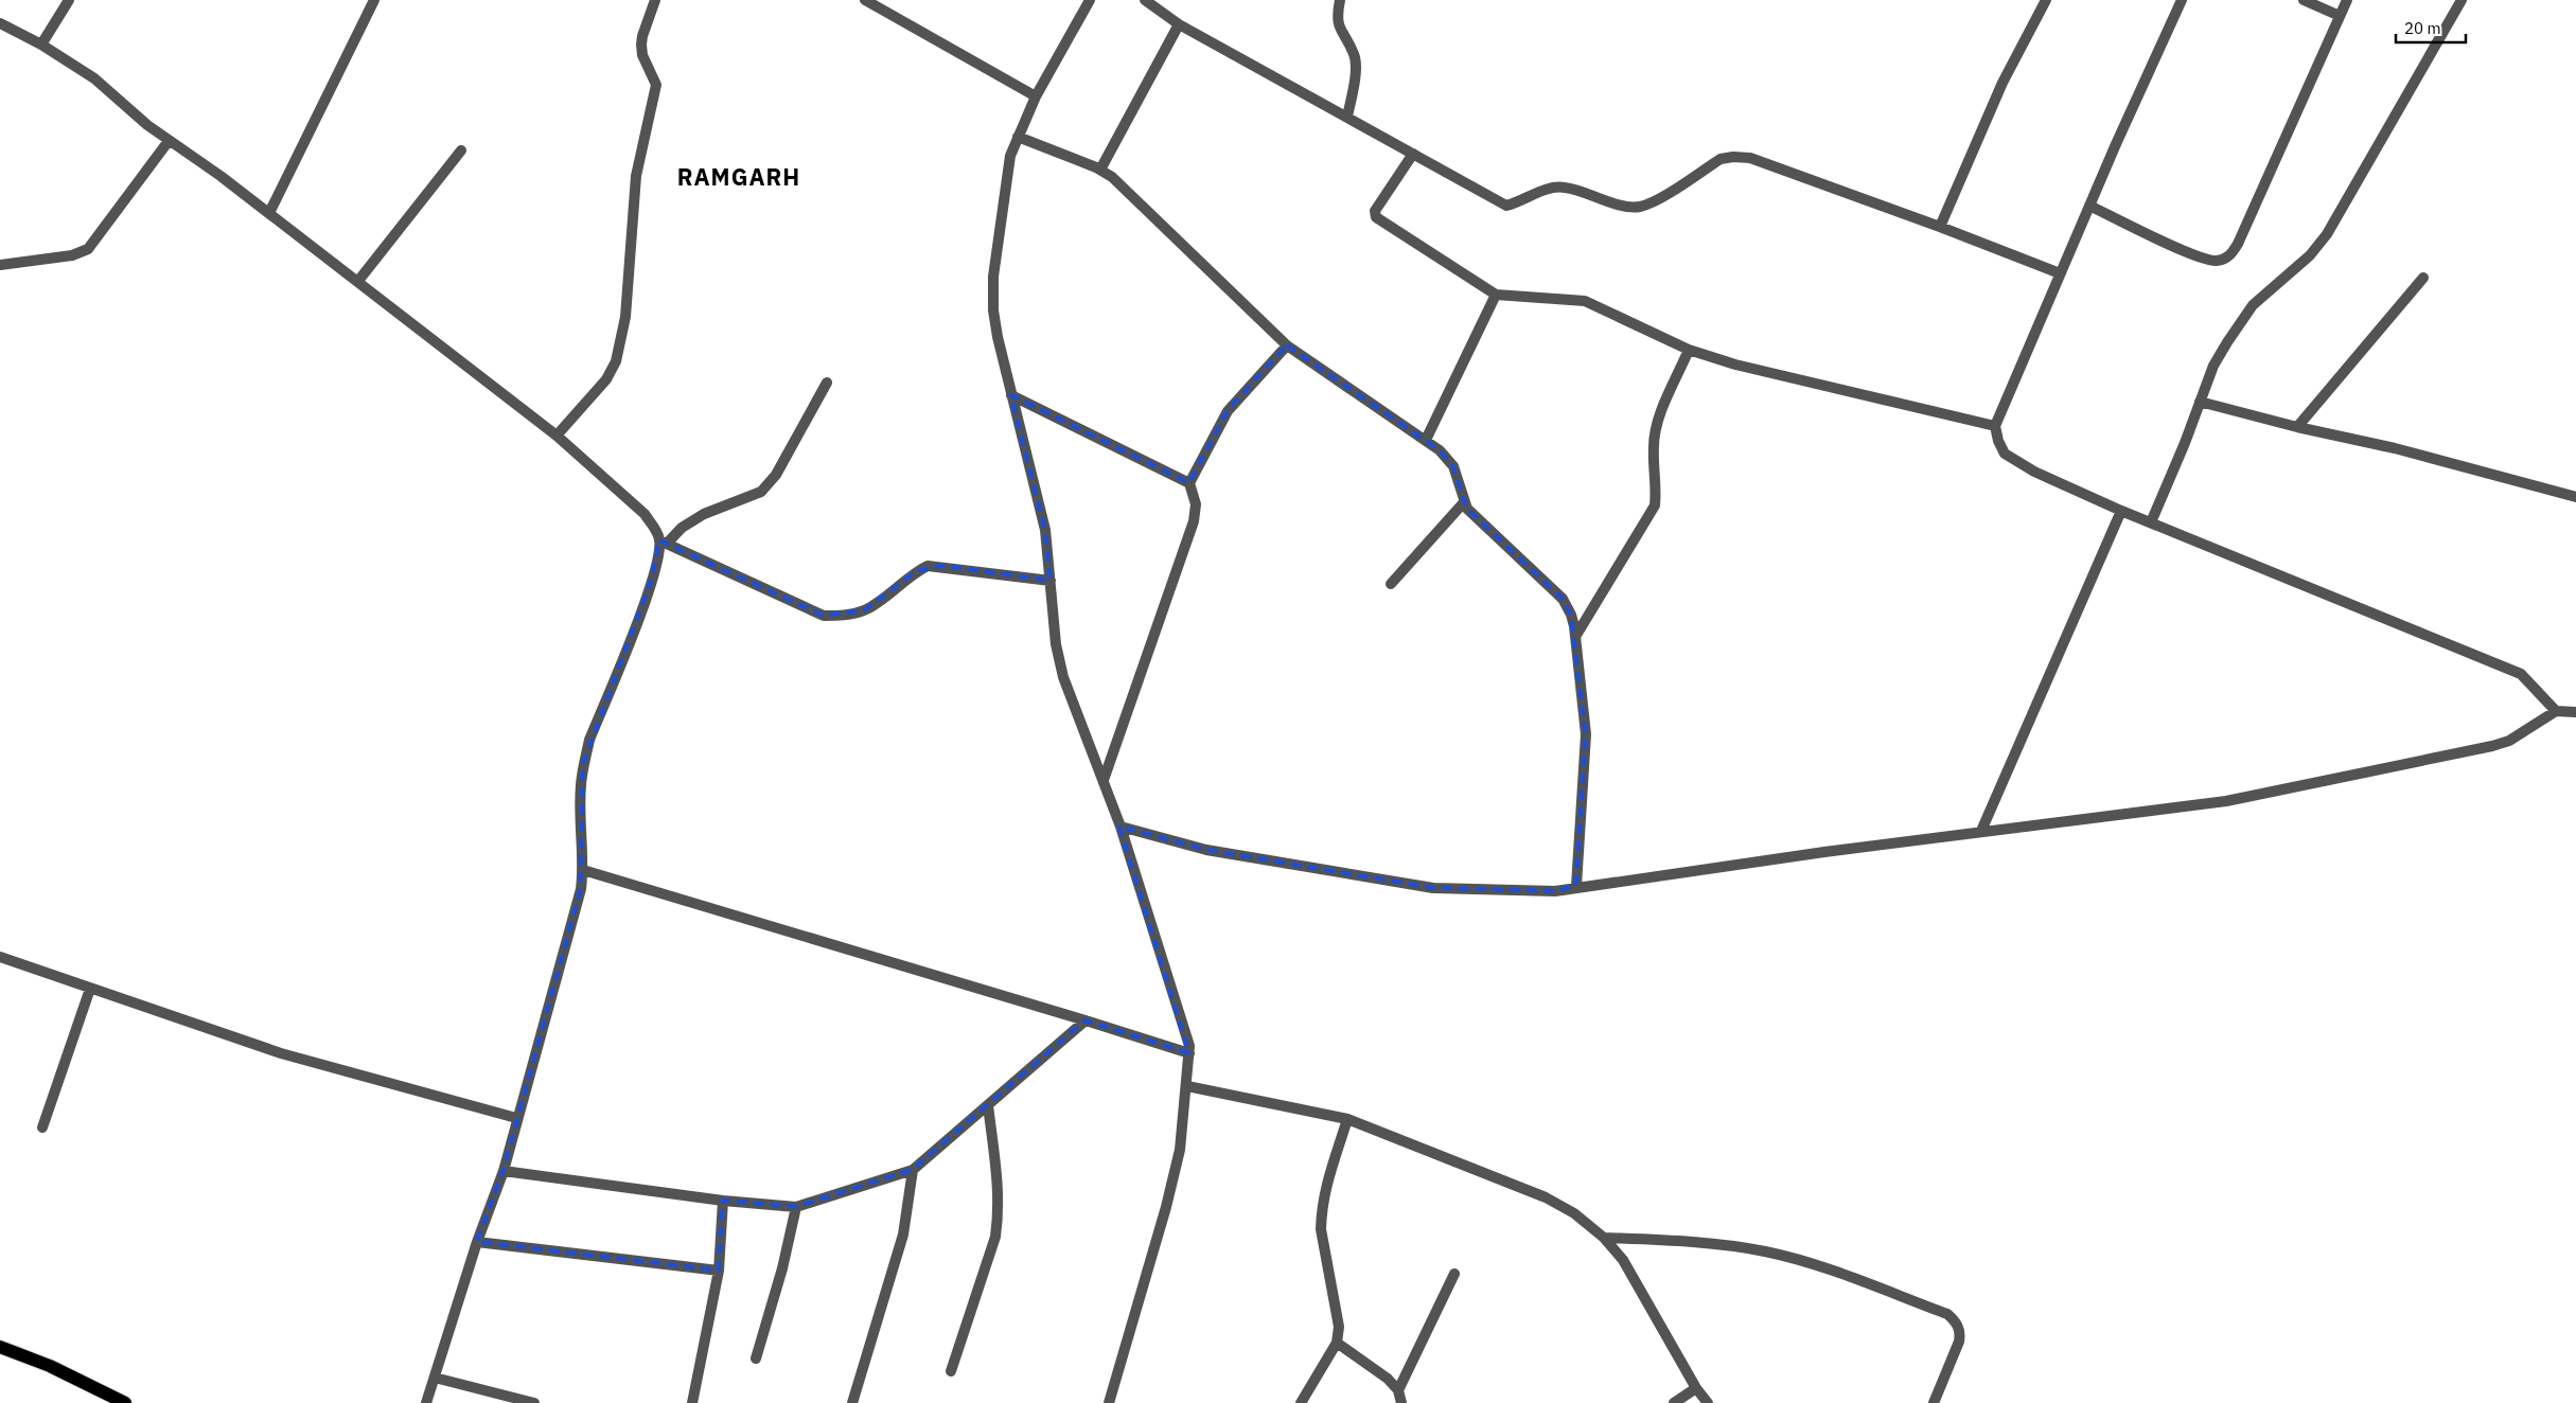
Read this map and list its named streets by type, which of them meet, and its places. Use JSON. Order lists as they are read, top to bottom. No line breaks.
{"districts":["RAMGARH"],"scale_bar":"20 m"}
